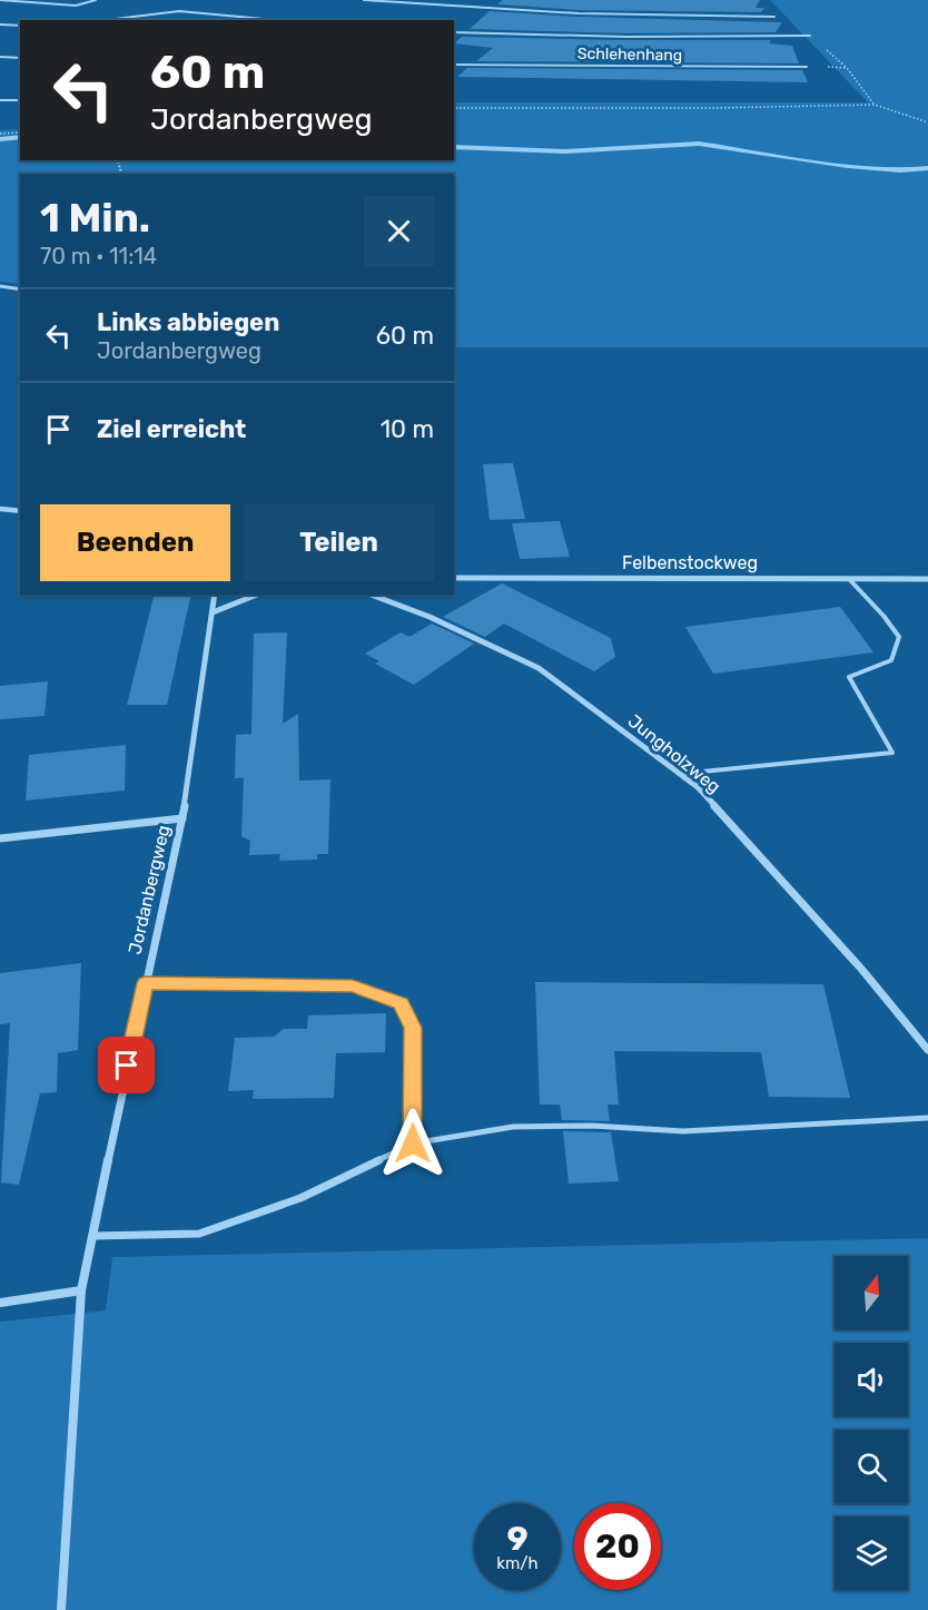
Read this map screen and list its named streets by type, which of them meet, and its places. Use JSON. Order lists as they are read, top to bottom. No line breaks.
{"streets":{"street":["Schlehenhang","Felbenstockweg","Jungholzweg","Jordanbergweg"]},"north":"top","page":{"turn":["60 m","Jordanbergweg"],"heading":["1 Min.","70 m · 11:14"],"list":[{"name":"Links abbiegen","note":"Jordanbergweg","value":"60 m"},{"name":"Ziel erreicht","value":"10 m"}],"buttons":["Beenden","Teilen"],"speed":"9 km/h","limit":"20"}}
